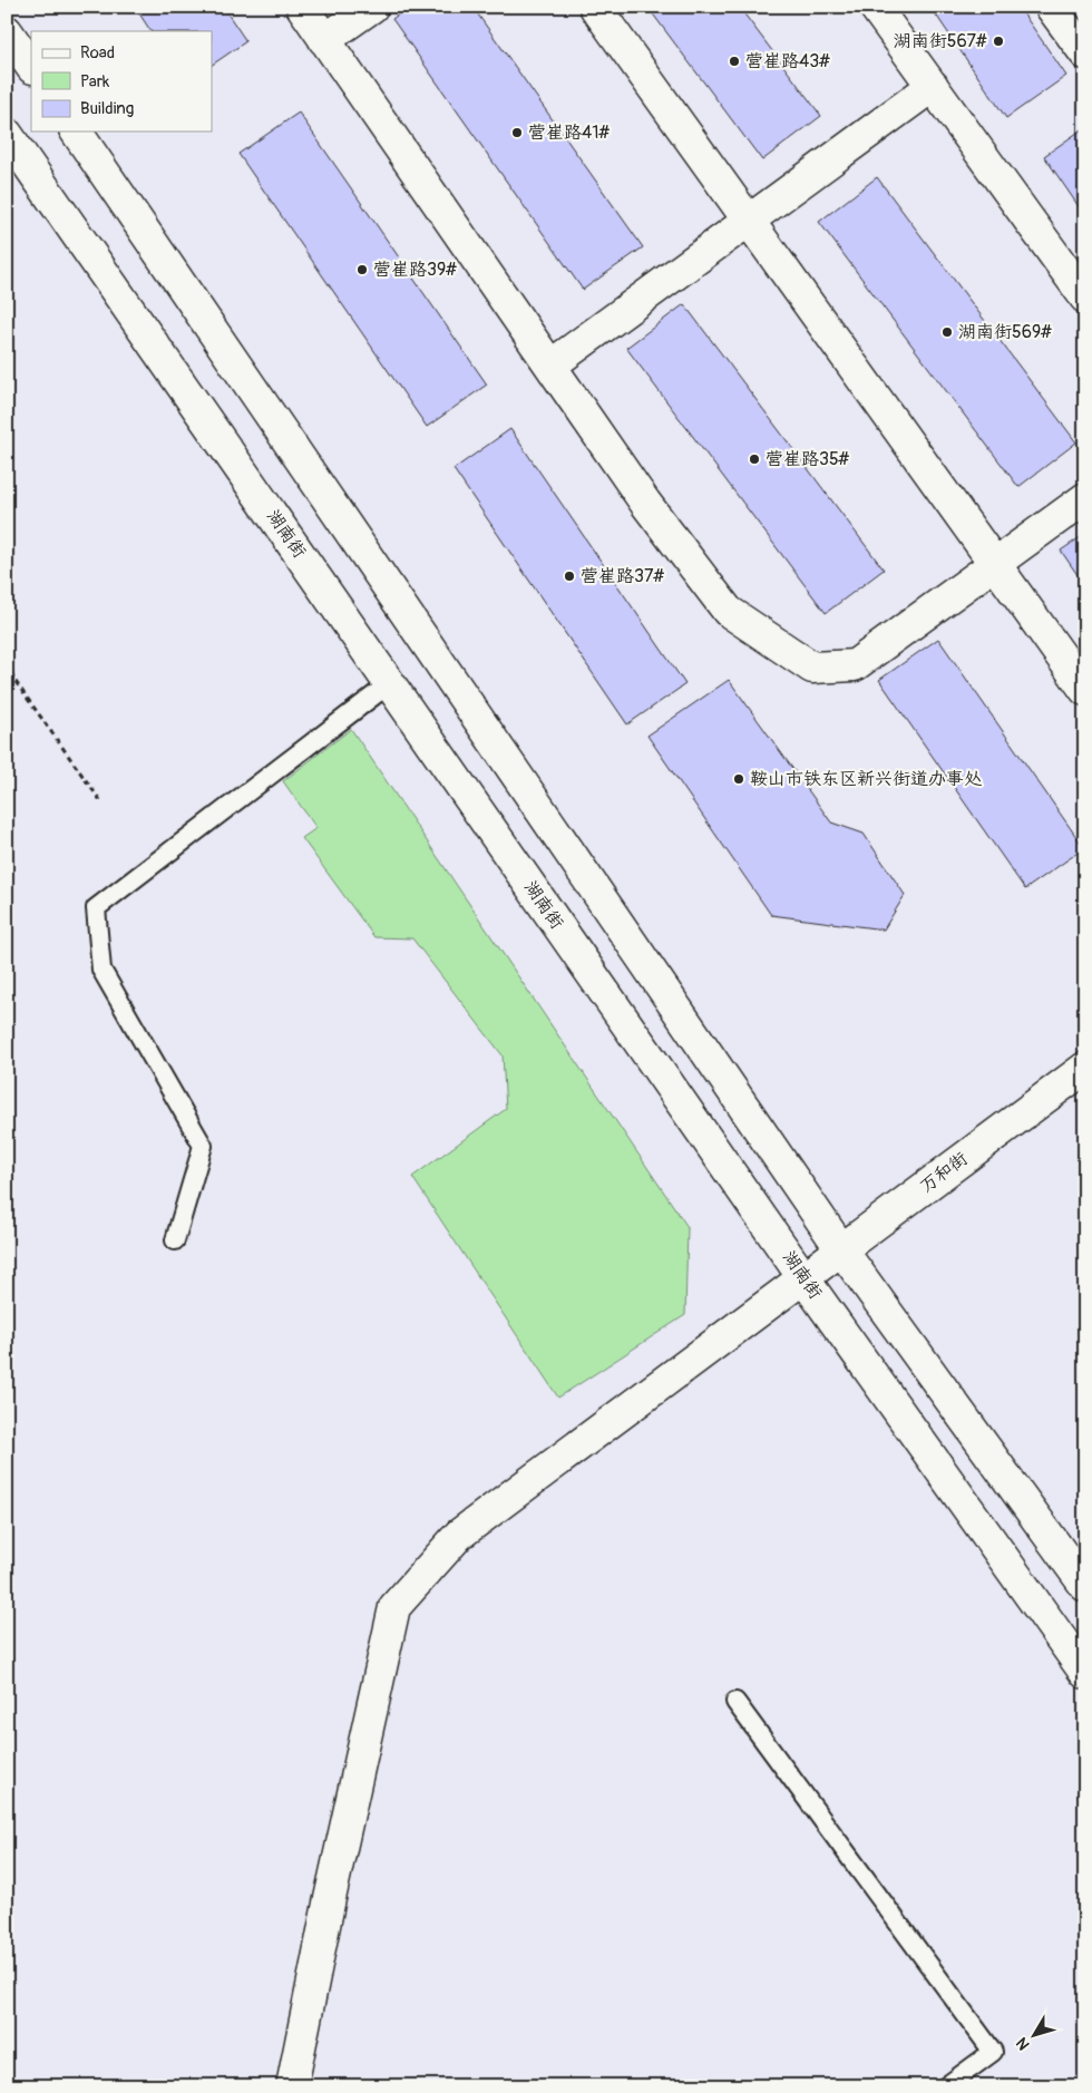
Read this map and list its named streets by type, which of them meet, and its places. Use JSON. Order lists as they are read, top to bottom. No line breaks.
{"streets":{"street":["湖南街","万和街"]},"crossings":[["湖南街","万和街"]],"places":["湖南街567#","营崔路43#","营崔路41#","营崔路39#","湖南街569#","营崔路35#","营崔路37#","鞍山市铁东区新兴街道办事处"],"legend":["Road","Park","Building"],"north":"bottom left"}
